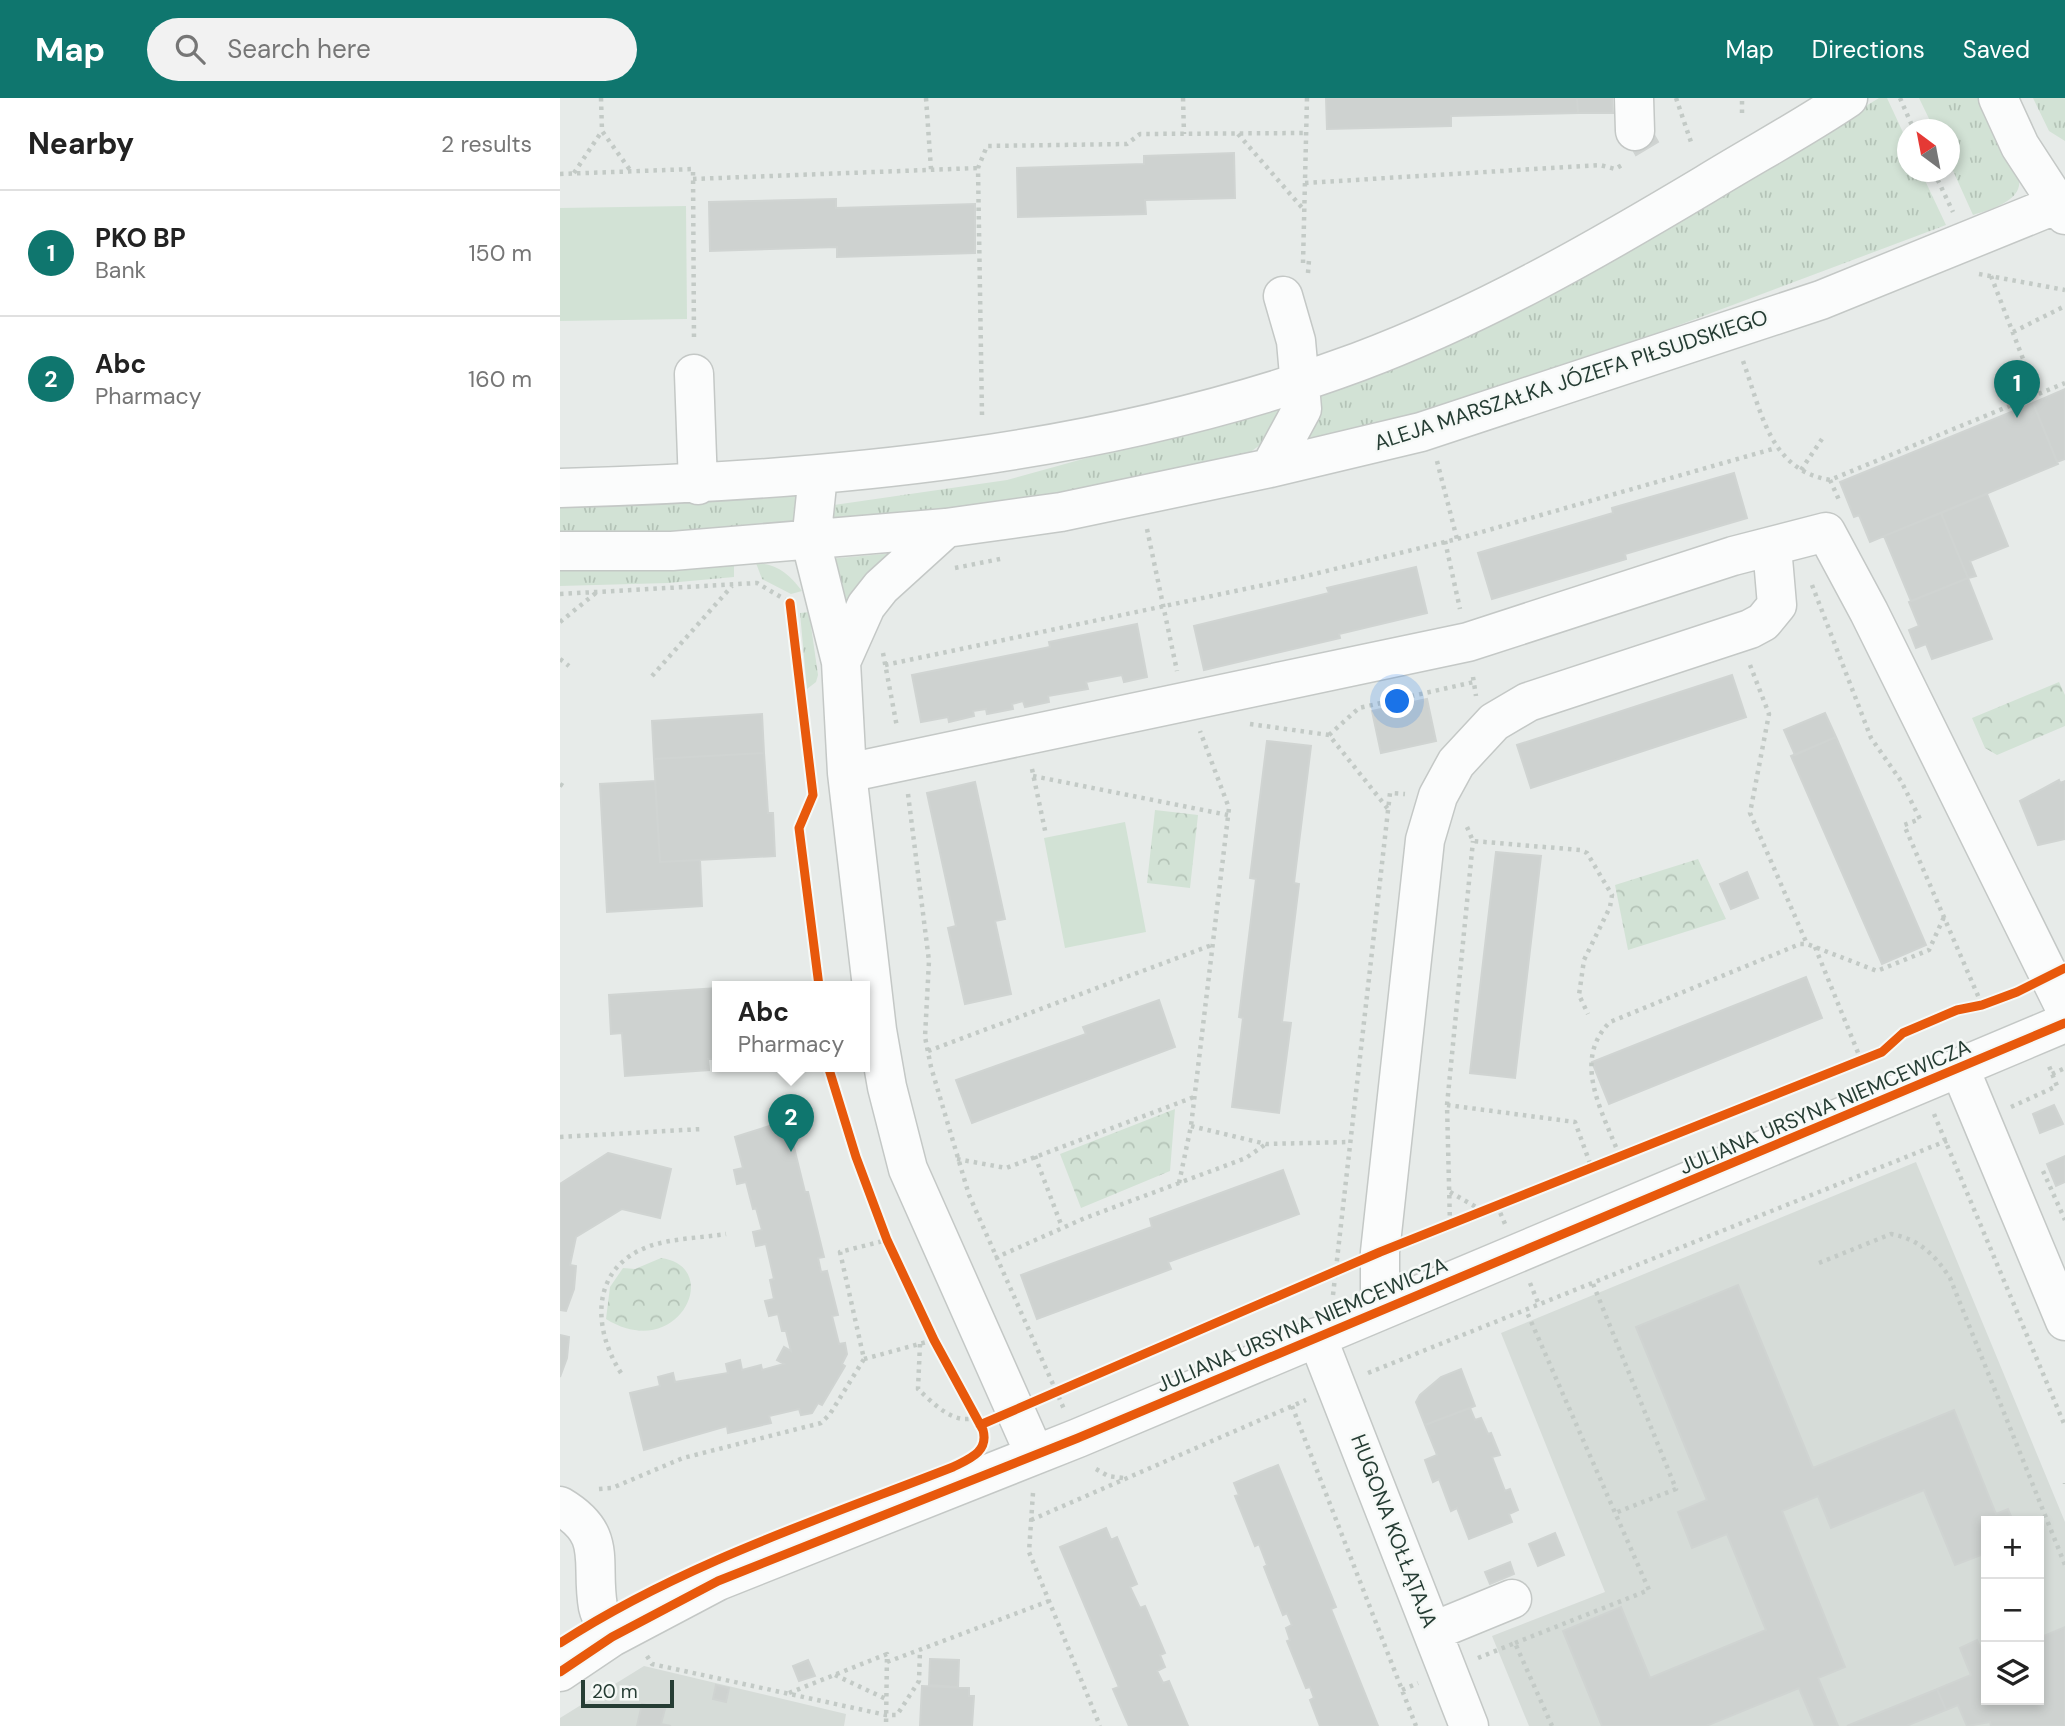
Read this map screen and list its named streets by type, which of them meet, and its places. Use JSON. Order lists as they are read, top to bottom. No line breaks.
{"streets":{"street":["ALEJA MARSZAŁKA JÓZEFA PIŁSUDSKIEGO","JULIANA URSYNA NIEMCEWICZA","HUGONA KOŁŁĄTAJA"]},"crossings":[["JULIANA URSYNA NIEMCEWICZA","HUGONA KOŁŁĄTAJA"]],"scale_bar":"20 m","north":"top left","page":{"header":"Map","search":"Search here","nav":["Map","Directions","Saved"],"heading":["Nearby","2 results"],"list":[{"mark":"1","name":"PKO BP","note":"Bank","value":"150 m"},{"mark":"2","name":"Abc","note":"Pharmacy","value":"160 m"}],"pins":["1","2"],"popup":["Abc","Pharmacy"],"map_buttons":["+","−"],"scale":"20 m"}}
